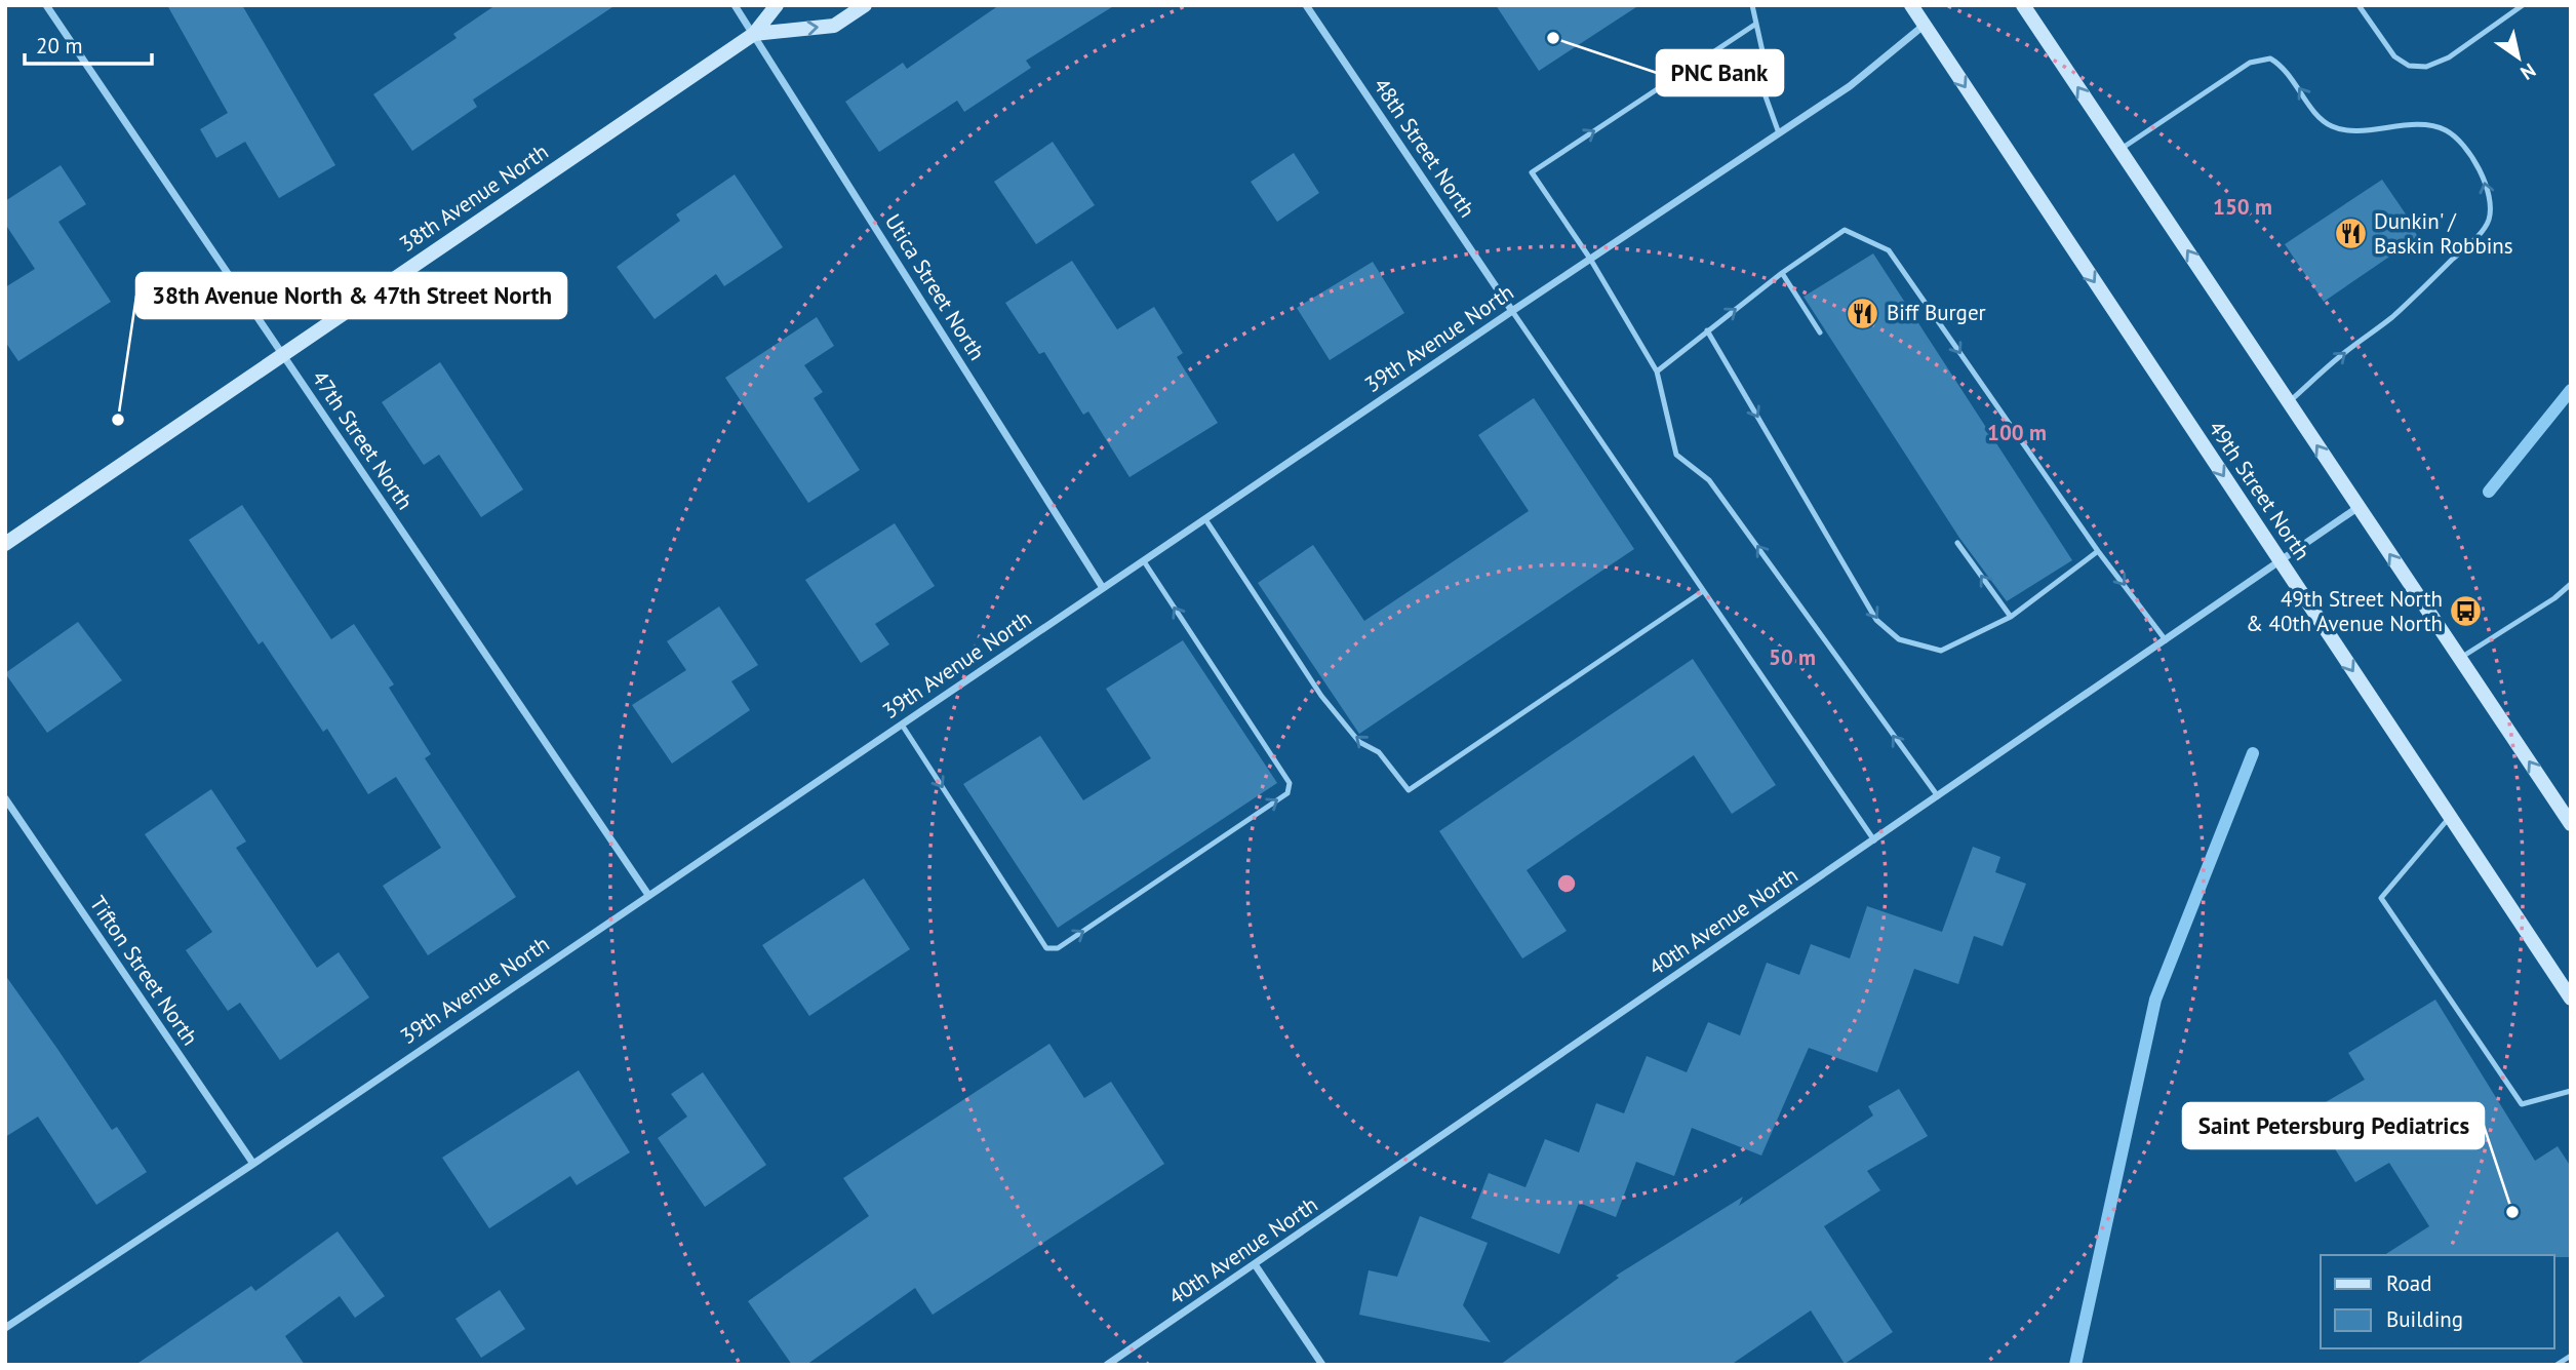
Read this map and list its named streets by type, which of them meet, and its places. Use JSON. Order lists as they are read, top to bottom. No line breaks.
{"streets":{"main road":["38th Avenue North","49th Street North"],"street":["48th Street North","Utica Street North","39th Avenue North","47th Street North","40th Avenue North","Tifton Street North"]},"crossings":[["48th Street North","39th Avenue North"],["38th Avenue North","Utica Street North"],["38th Avenue North","47th Street North"],["Utica Street North","39th Avenue North"],["39th Avenue North","47th Street North"],["39th Avenue North","49th Street North"],["39th Avenue North","Tifton Street North"],["49th Street North","40th Avenue North"]],"places":{"other":["PNC Bank","38th Avenue North & 47th Street North","Saint Petersburg Pediatrics"],"restaurant":["Dunkin' / Baskin Robbins","Biff Burger"],"bus stop":["49th Street North & 40th Avenue North"]},"legend":["Road","Building"],"scale_bar":"20 m","north":"bottom right","rings":["150 m","100 m","50 m"]}
